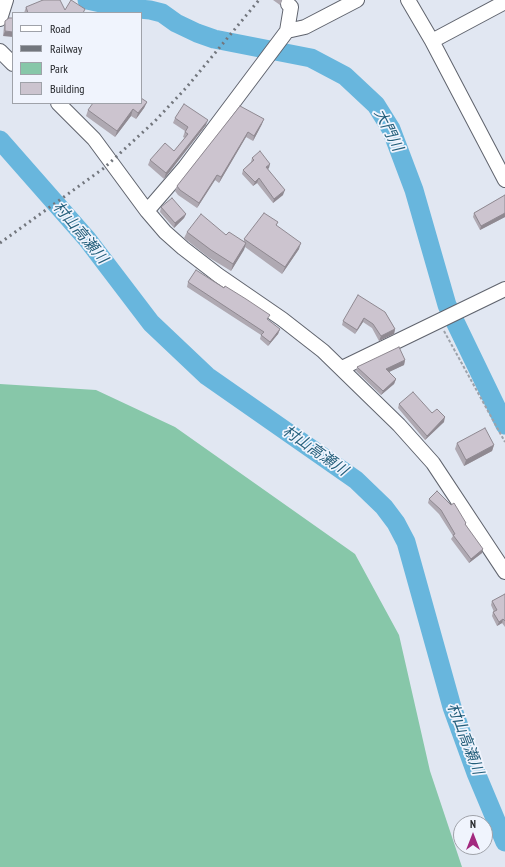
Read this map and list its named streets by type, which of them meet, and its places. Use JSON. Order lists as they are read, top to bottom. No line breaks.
{"water":["大門川","村山高瀬川"],"legend":["Road","Railway","Park","Building"],"north":"top"}
